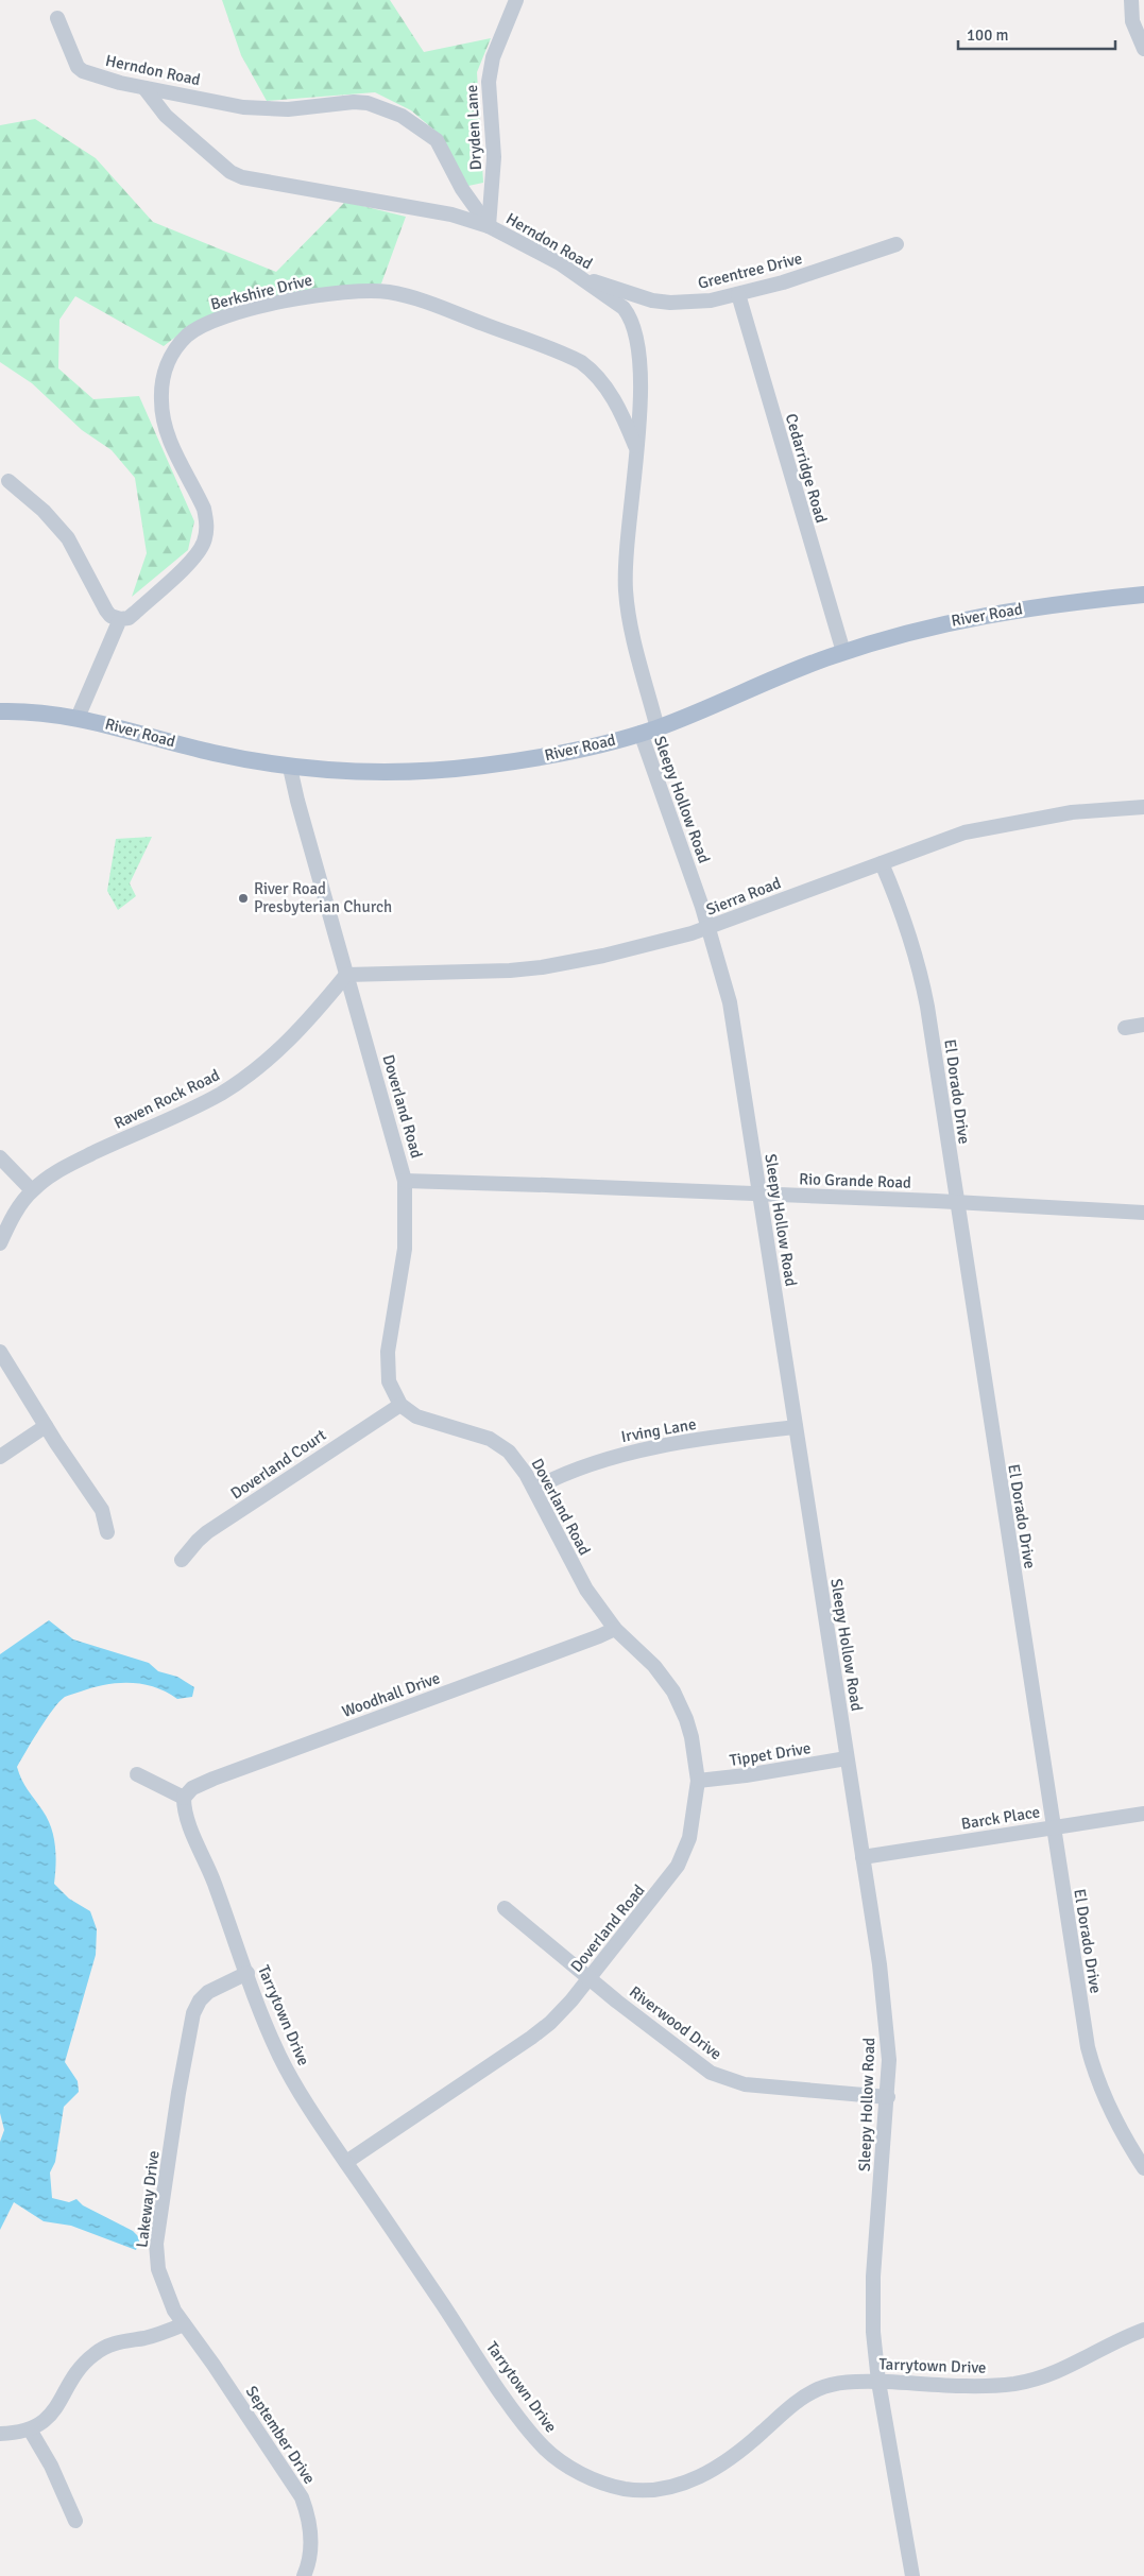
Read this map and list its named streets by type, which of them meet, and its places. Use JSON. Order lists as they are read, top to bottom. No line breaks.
{"streets":{"main road":["River Road"],"street":["Herndon Road","Dryden Lane","Greentree Drive","Berkshire Drive","Cedarridge Road","Sleepy Hollow Road","Sierra Road","El Dorado Drive","Raven Rock Road","Doverland Road","Rio Grande Road","Irving Lane","Doverland Court","Woodhall Drive","Tippet Drive","Barck Place","Tarrytown Drive","Riverwood Drive","Lakeway Drive","September Drive"]},"crossings":[["Herndon Road","Dryden Lane"],["Herndon Road","Greentree Drive"],["Herndon Road","Berkshire Drive"],["Herndon Road","River Road"],["Greentree Drive","Cedarridge Road"],["Cedarridge Road","River Road"],["River Road","Sleepy Hollow Road"],["River Road","Doverland Road"],["Sleepy Hollow Road","Sierra Road"],["Sleepy Hollow Road","Rio Grande Road"],["Sleepy Hollow Road","Irving Lane"],["Sleepy Hollow Road","Tippet Drive"],["Sleepy Hollow Road","Barck Place"],["Sleepy Hollow Road","Tarrytown Drive"],["Sleepy Hollow Road","Riverwood Drive"],["Sierra Road","El Dorado Drive"],["Sierra Road","Raven Rock Road"],["Sierra Road","Doverland Road"],["El Dorado Drive","Rio Grande Road"],["El Dorado Drive","Barck Place"],["Raven Rock Road","Doverland Road"],["Doverland Road","Rio Grande Road"],["Doverland Road","Irving Lane"],["Doverland Road","Doverland Court"],["Doverland Road","Woodhall Drive"],["Doverland Road","Tippet Drive"],["Doverland Road","Tarrytown Drive"],["Doverland Road","Riverwood Drive"],["Woodhall Drive","Tarrytown Drive"],["Tarrytown Drive","Lakeway Drive"],["Lakeway Drive","September Drive"]],"places":["River Road Presbyterian Church"],"scale_bar":"100 m"}
